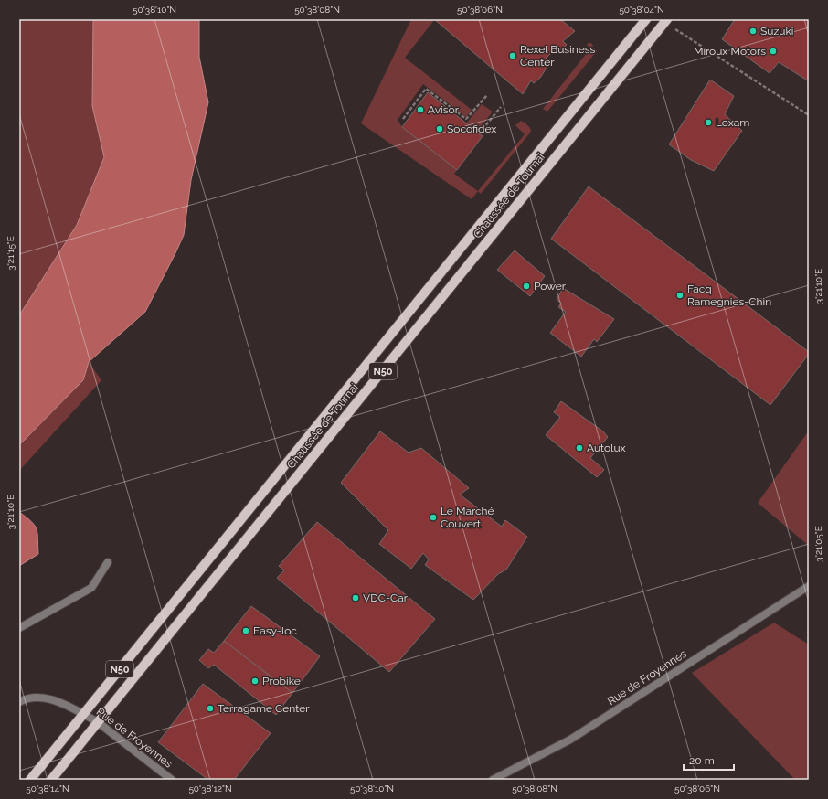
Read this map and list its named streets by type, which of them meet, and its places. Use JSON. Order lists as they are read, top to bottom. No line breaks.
{"streets":{"main road":["Chaussée de Tournai","N50"],"street":["Rue de Froyennes"]},"crossings":[["Chaussée de Tournai","Rue de Froyennes"]],"places":["Suzuki","Miroux Motors","Rexel Business Center","Avisor","Loxam","Socofidex","Power","Facq Ramegnies-Chin","Autolux","Le Marché Couvert","VDC-Car","Easy-loc","Probike","Terragame Center"],"scale_bar":"20 m","coordinates":["50°38'10\"N","50°38'08\"N","50°38'06\"N","50°38'04\"N","3°21'15\"E","3°21'10\"E","3°21'05\"E","50°38'14\"N","50°38'12\"N"]}
